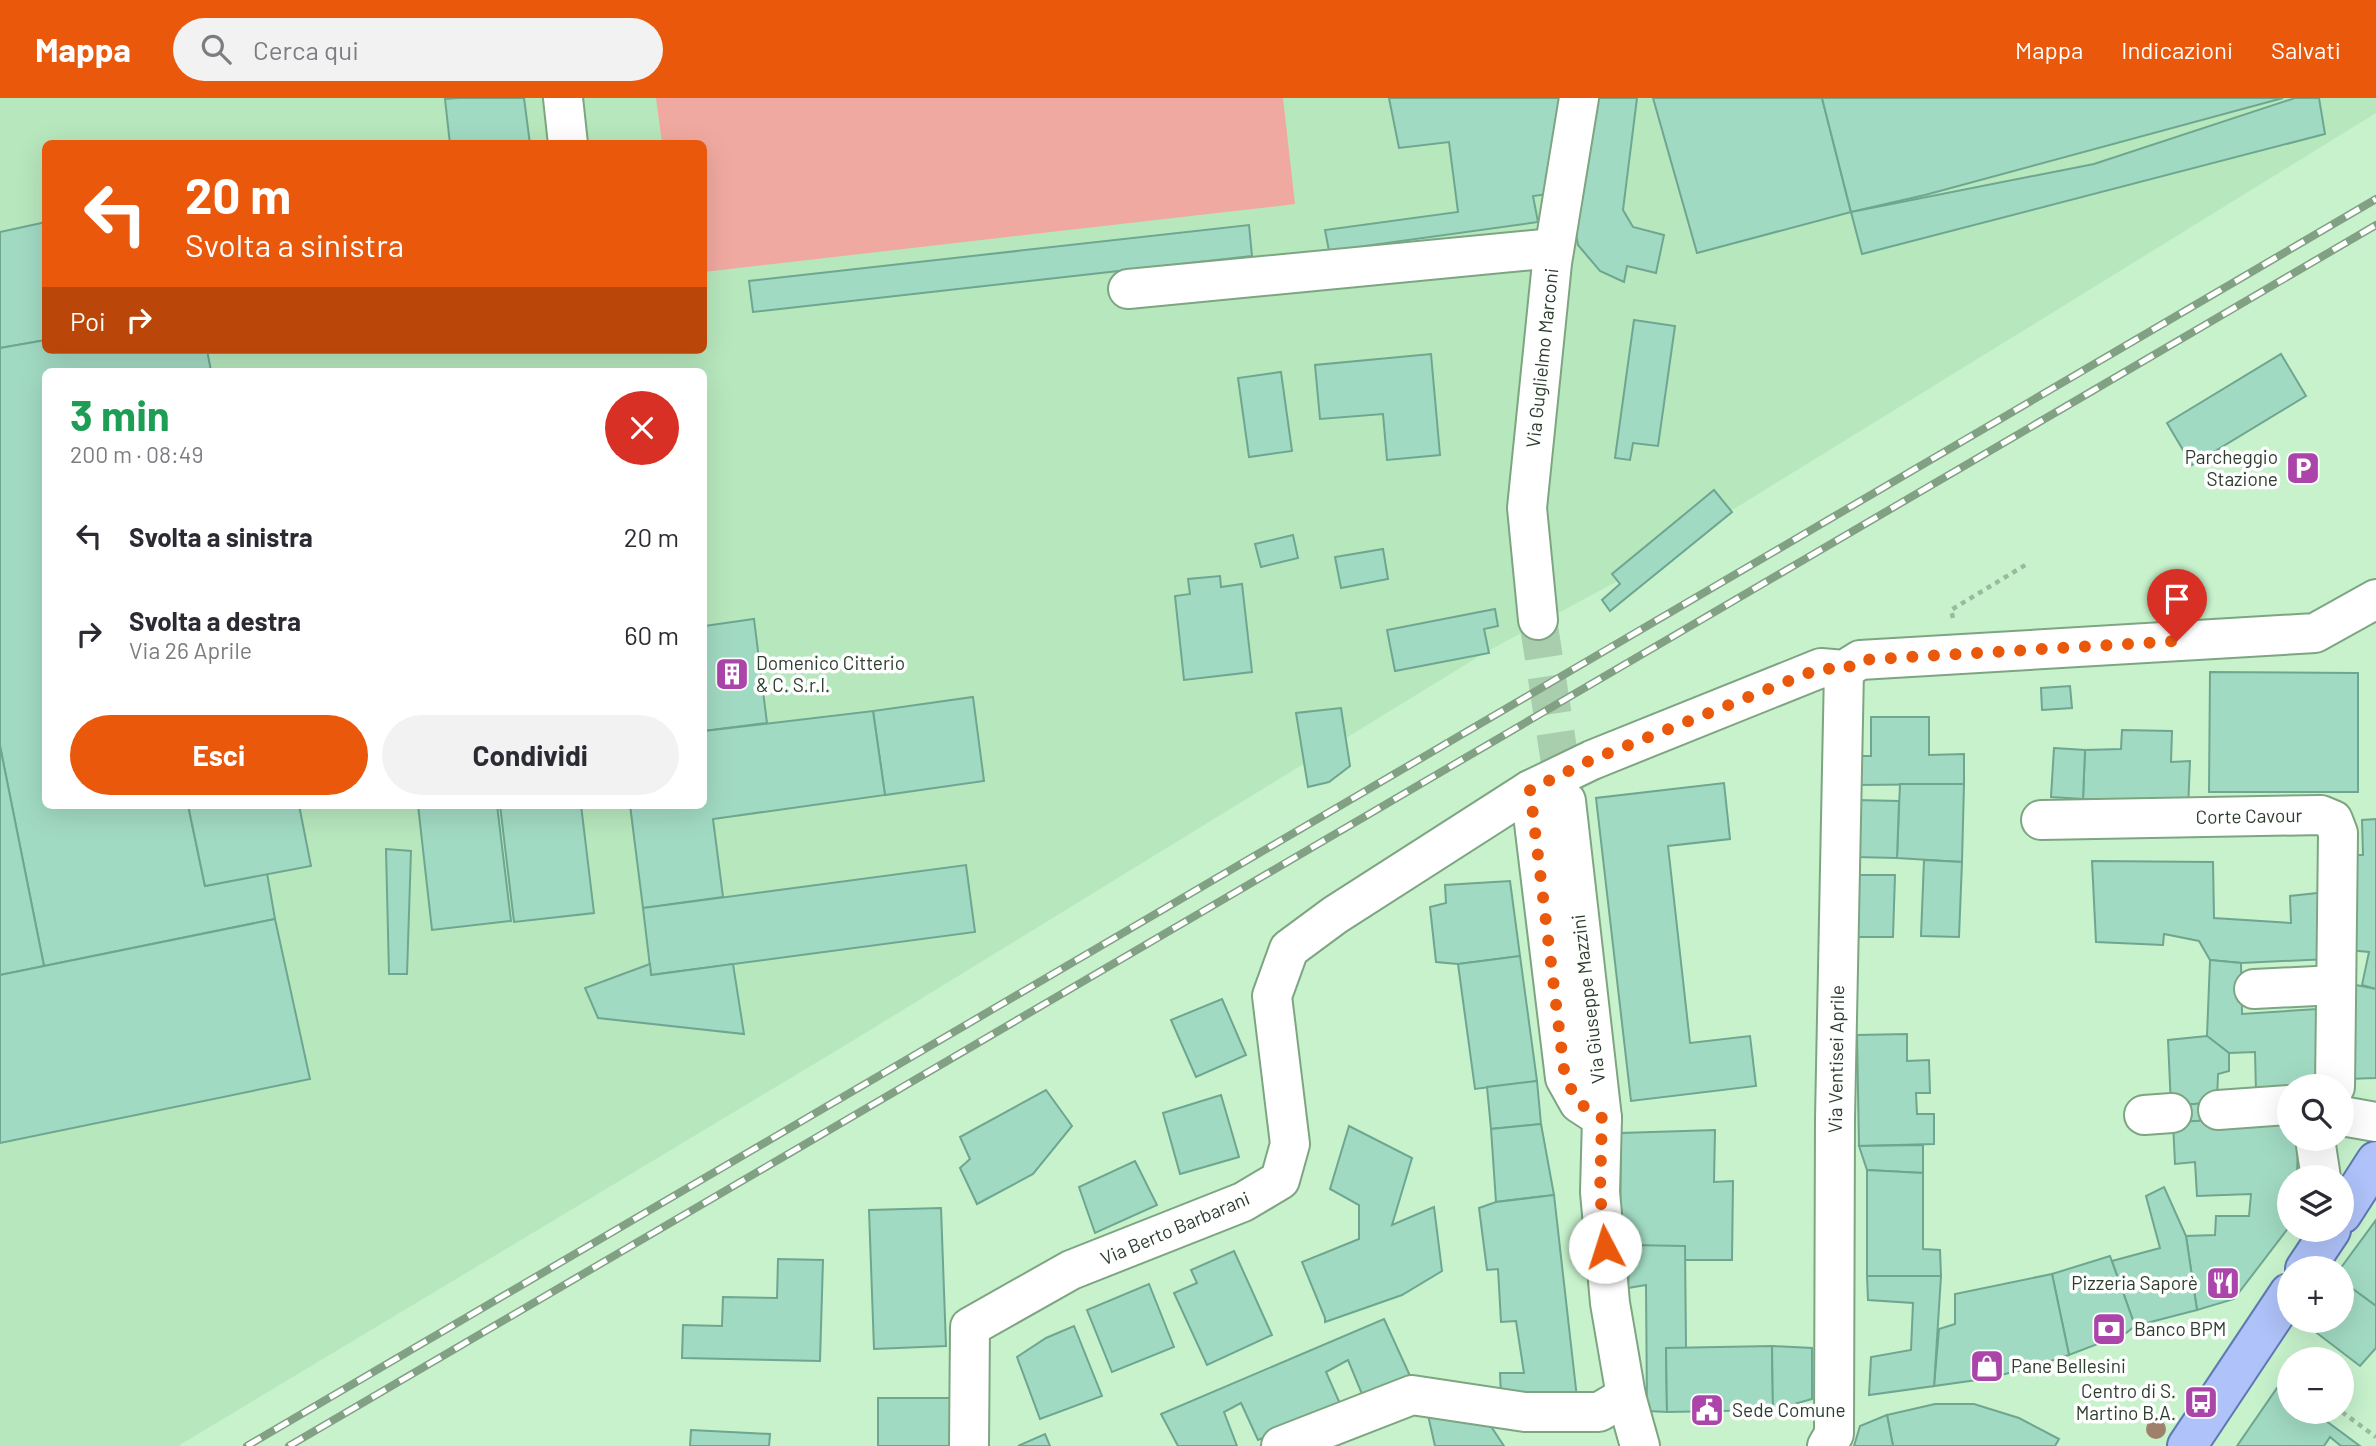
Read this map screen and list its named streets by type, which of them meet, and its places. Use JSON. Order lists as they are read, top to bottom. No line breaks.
{"streets":{"street":["Via Guglielmo Marconi","Corte Cavour","Via Giuseppe Mazzini","Via Ventisei Aprile","Via Berto Barbarani"]},"crossings":[["Via Giuseppe Mazzini","Via Berto Barbarani"]],"places":{"parking":["Parcheggio Stazione"],"building":["Domenico Citterio & C. S.r.l."],"restaurant":["Pizzeria Saporè"],"bank":["Banco BPM"],"shop":["Pane Bellesini"],"bus stop":["Centro di S. Martino B.A."],"public building":["Sede Comune"]},"page":{"header":"Mappa","search":"Cerca qui","nav":["Mappa","Indicazioni","Salvati"],"turn":["20 m","Svolta a sinistra"],"then":"Poi","heading":["3 min","200 m · 08:49"],"list":[{"name":"Svolta a sinistra","value":"20 m"},{"name":"Svolta a destra","note":"Via 26 Aprile","value":"60 m"}],"buttons":["Esci","Condividi"],"map_buttons":["+","−"]}}
